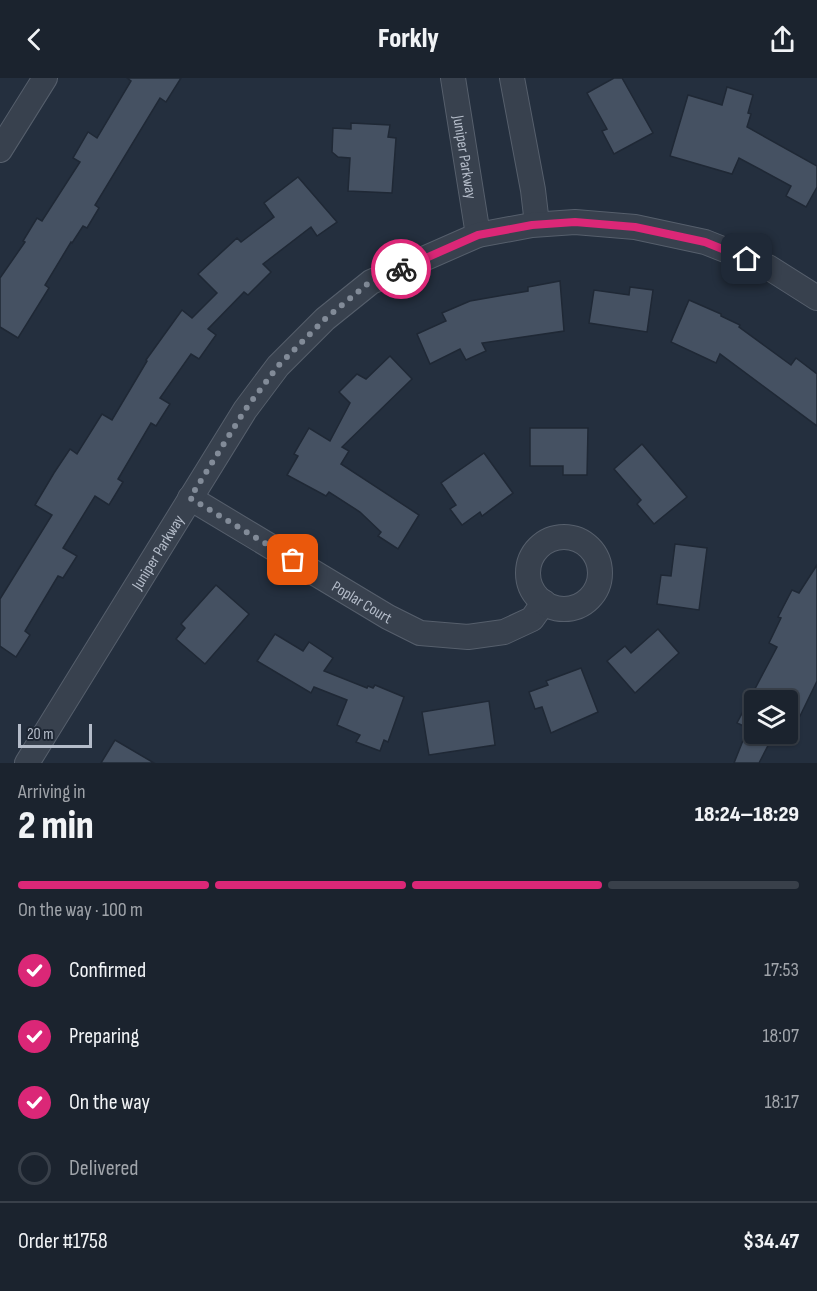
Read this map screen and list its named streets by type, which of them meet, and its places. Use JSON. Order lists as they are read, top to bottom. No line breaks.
{"streets":{"street":["Juniper Parkway","Poplar Court"]},"crossings":[["Juniper Parkway","Poplar Court"]],"scale_bar":"20 m","page":{"header":"Forkly","scale":"20 m","heading":["2 min","Arriving in","18:24–18:29"],"panel":["Order #1758","$34.47"],"bar":"On the way · 100 m","list":[["Confirmed","17:53"],["Preparing","18:07"],["On the way","18:17"],"Delivered"]}}
